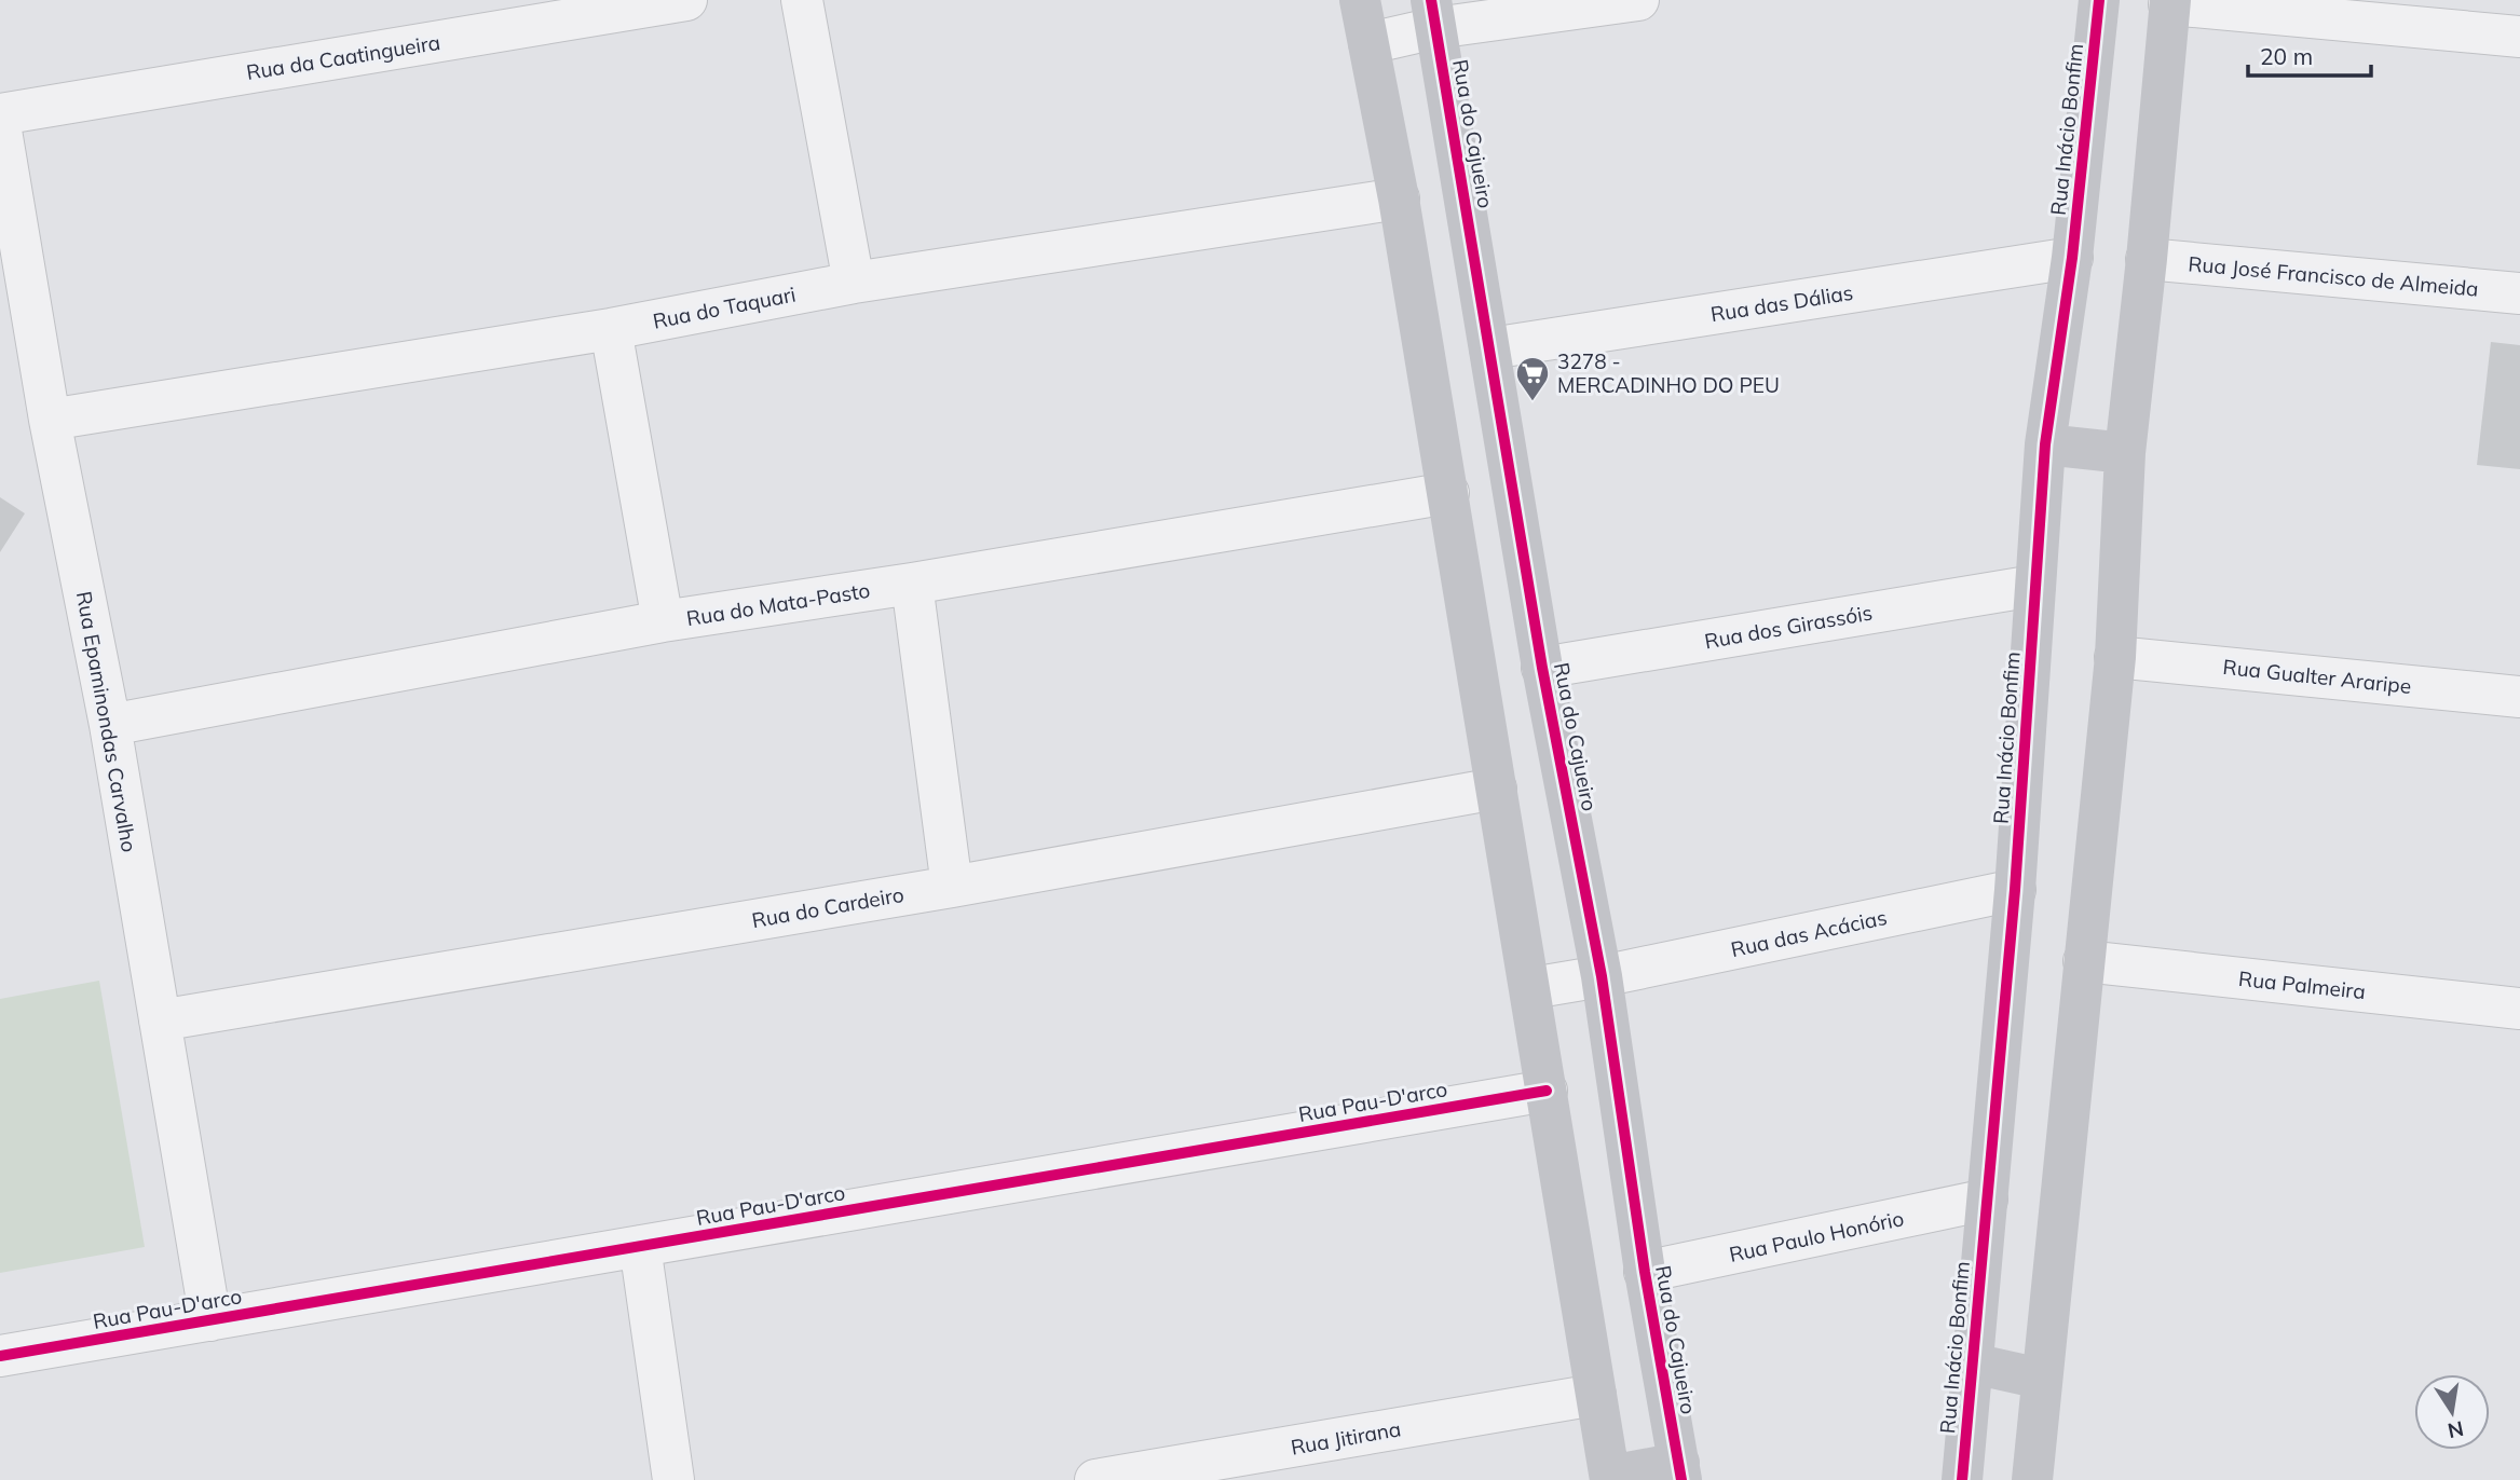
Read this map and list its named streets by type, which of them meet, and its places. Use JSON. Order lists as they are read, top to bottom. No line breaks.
{"streets":{"street":["Rua da Caatingueira","Rua Inácio Bonfim","Rua do Cajueiro","Rua José Francisco de Almeida","Rua das Dálias","Rua do Taquari","Rua do Mata-Pasto","Rua dos Girassóis","Rua Gualter Araripe","Rua Epaminondas Carvalho","Rua do Cardeiro","Rua das Acácias","Rua Palmeira","Rua Pau-D'arco","Rua Paulo Honório","Rua Jitirana"]},"crossings":[["Rua Inácio Bonfim","Rua das Dálias"],["Rua Inácio Bonfim","Rua dos Girassóis"],["Rua Inácio Bonfim","Rua das Acácias"],["Rua Inácio Bonfim","Rua Paulo Honório"],["Rua do Cajueiro","Rua das Dálias"],["Rua do Cajueiro","Rua dos Girassóis"],["Rua do Cajueiro","Rua das Acácias"],["Rua do Cajueiro","Rua Paulo Honório"],["Rua do Taquari","Rua Epaminondas Carvalho"],["Rua do Mata-Pasto","Rua Epaminondas Carvalho"],["Rua Epaminondas Carvalho","Rua do Cardeiro"],["Rua Epaminondas Carvalho","Rua Pau-D'arco"]],"places":{"supermarket":["3278 - MERCADINHO DO PEU"]},"scale_bar":"20 m","north":"bottom"}
